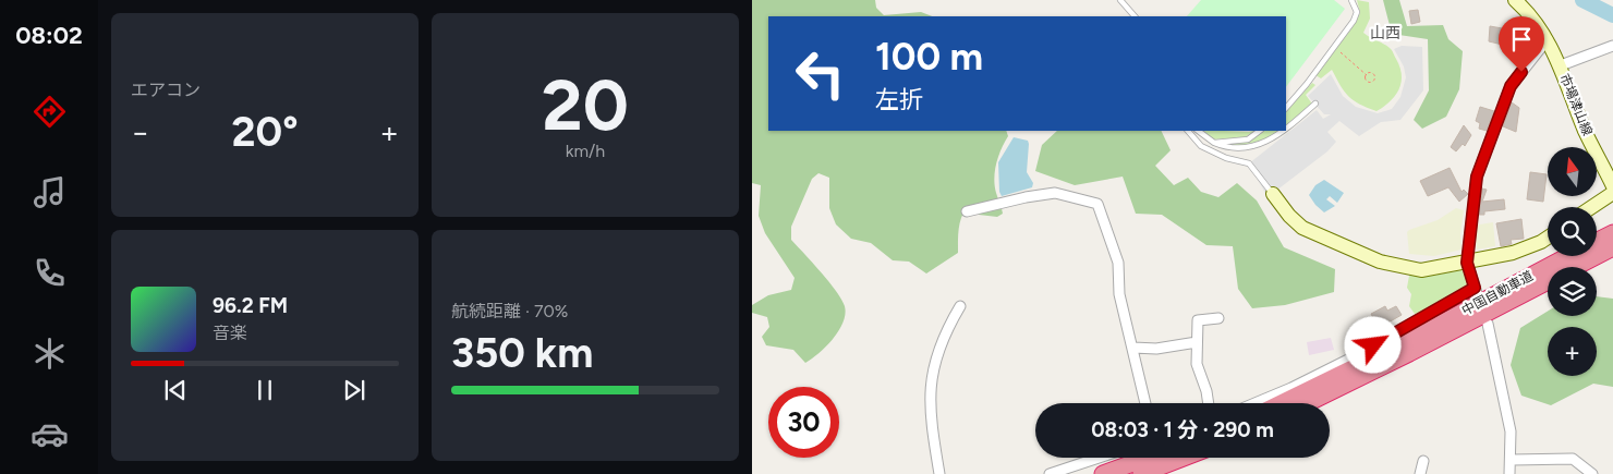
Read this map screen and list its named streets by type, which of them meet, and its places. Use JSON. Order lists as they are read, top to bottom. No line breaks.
{"streets":{"highway":["中国自動車道"],"street":["市場津山線"]},"districts":["山西"],"north":"top","page":{"tabs":"08:02","tile":["エアコン",["20","km/h"],["航続距離 · 70%","350 km"]],"turn":["100 m","左折"],"heat":["−","20°","+"],"map_buttons":"+","song":["96.2 FM","音楽"],"limit":"30","trip":"08:03 · 1 分 · 290 m"}}
